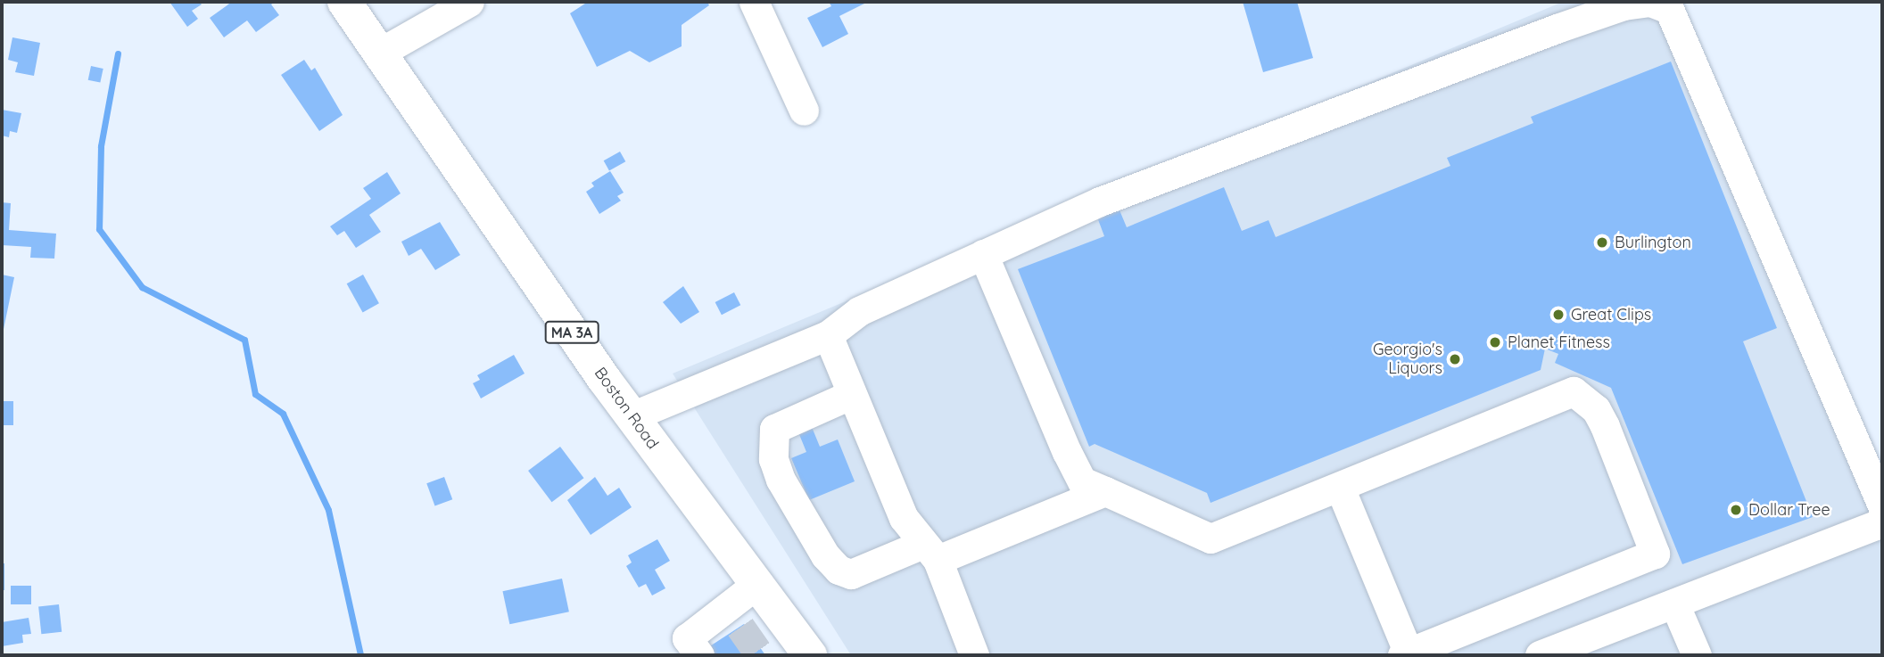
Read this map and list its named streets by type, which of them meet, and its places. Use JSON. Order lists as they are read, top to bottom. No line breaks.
{"streets":{"main road":["MA 3A","Boston Road"]},"places":["Burlington","Great Clips","Planet Fitness","Georgio's Liquors","Dollar Tree"]}
